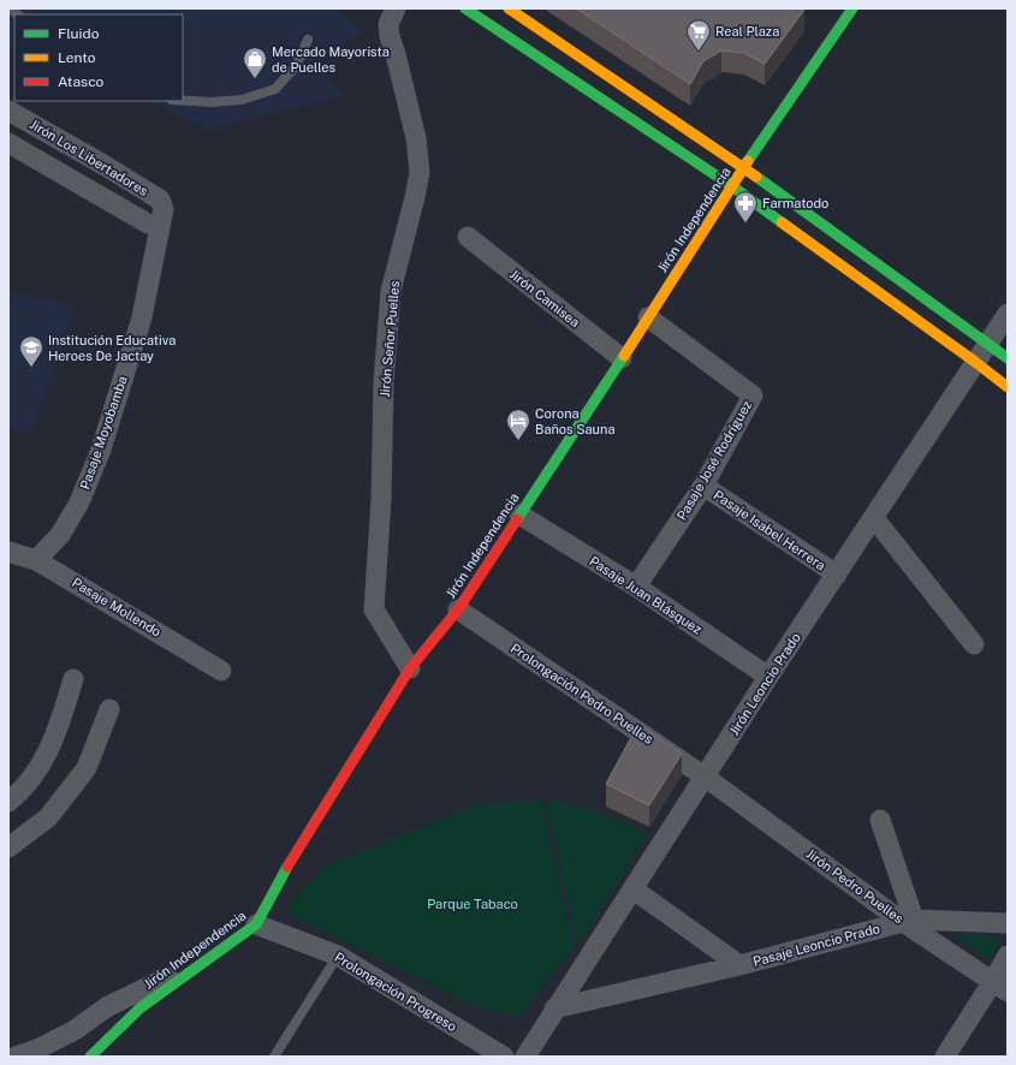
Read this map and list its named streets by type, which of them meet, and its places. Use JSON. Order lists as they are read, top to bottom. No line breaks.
{"streets":{"street":["Jirón Los Libertadores","Jirón Independencia","Jirón Camisea","Jirón Señor Puelles","Pasaje Moyobamba","Pasaje José Rodríguez","Pasaje Isabel Herrera","Pasaje Juan Blásquez","Pasaje Mollendo","Jirón Leoncio Prado","Prolongación Pedro Puelles","Jirón Pedro Puelles","Pasaje Leoncio Prado","Prolongación Progreso"]},"crossings":[["Jirón Los Libertadores","Pasaje Moyobamba"],["Jirón Independencia","Jirón Camisea"],["Jirón Independencia","Jirón Señor Puelles"],["Jirón Independencia","Pasaje José Rodríguez"],["Jirón Independencia","Pasaje Juan Blásquez"],["Jirón Independencia","Prolongación Pedro Puelles"],["Jirón Independencia","Prolongación Progreso"],["Pasaje Moyobamba","Pasaje Mollendo"],["Pasaje José Rodríguez","Pasaje Isabel Herrera"],["Pasaje José Rodríguez","Pasaje Juan Blásquez"],["Pasaje Isabel Herrera","Jirón Leoncio Prado"],["Pasaje Juan Blásquez","Jirón Leoncio Prado"],["Jirón Leoncio Prado","Prolongación Pedro Puelles"],["Jirón Leoncio Prado","Jirón Pedro Puelles"],["Jirón Leoncio Prado","Pasaje Leoncio Prado"],["Prolongación Pedro Puelles","Jirón Pedro Puelles"],["Jirón Pedro Puelles","Pasaje Leoncio Prado"]],"parks":["Parque Tabaco"],"places":{"supermarket":["Real Plaza"],"shop":["Mercado Mayorista de Puelles"],"pharmacy":["Farmatodo"],"school or university":["Institución Educativa Heroes De Jactay"],"hotel":["Corona Baños Sauna"]},"legend":["Fluido","Lento","Atasco"]}
